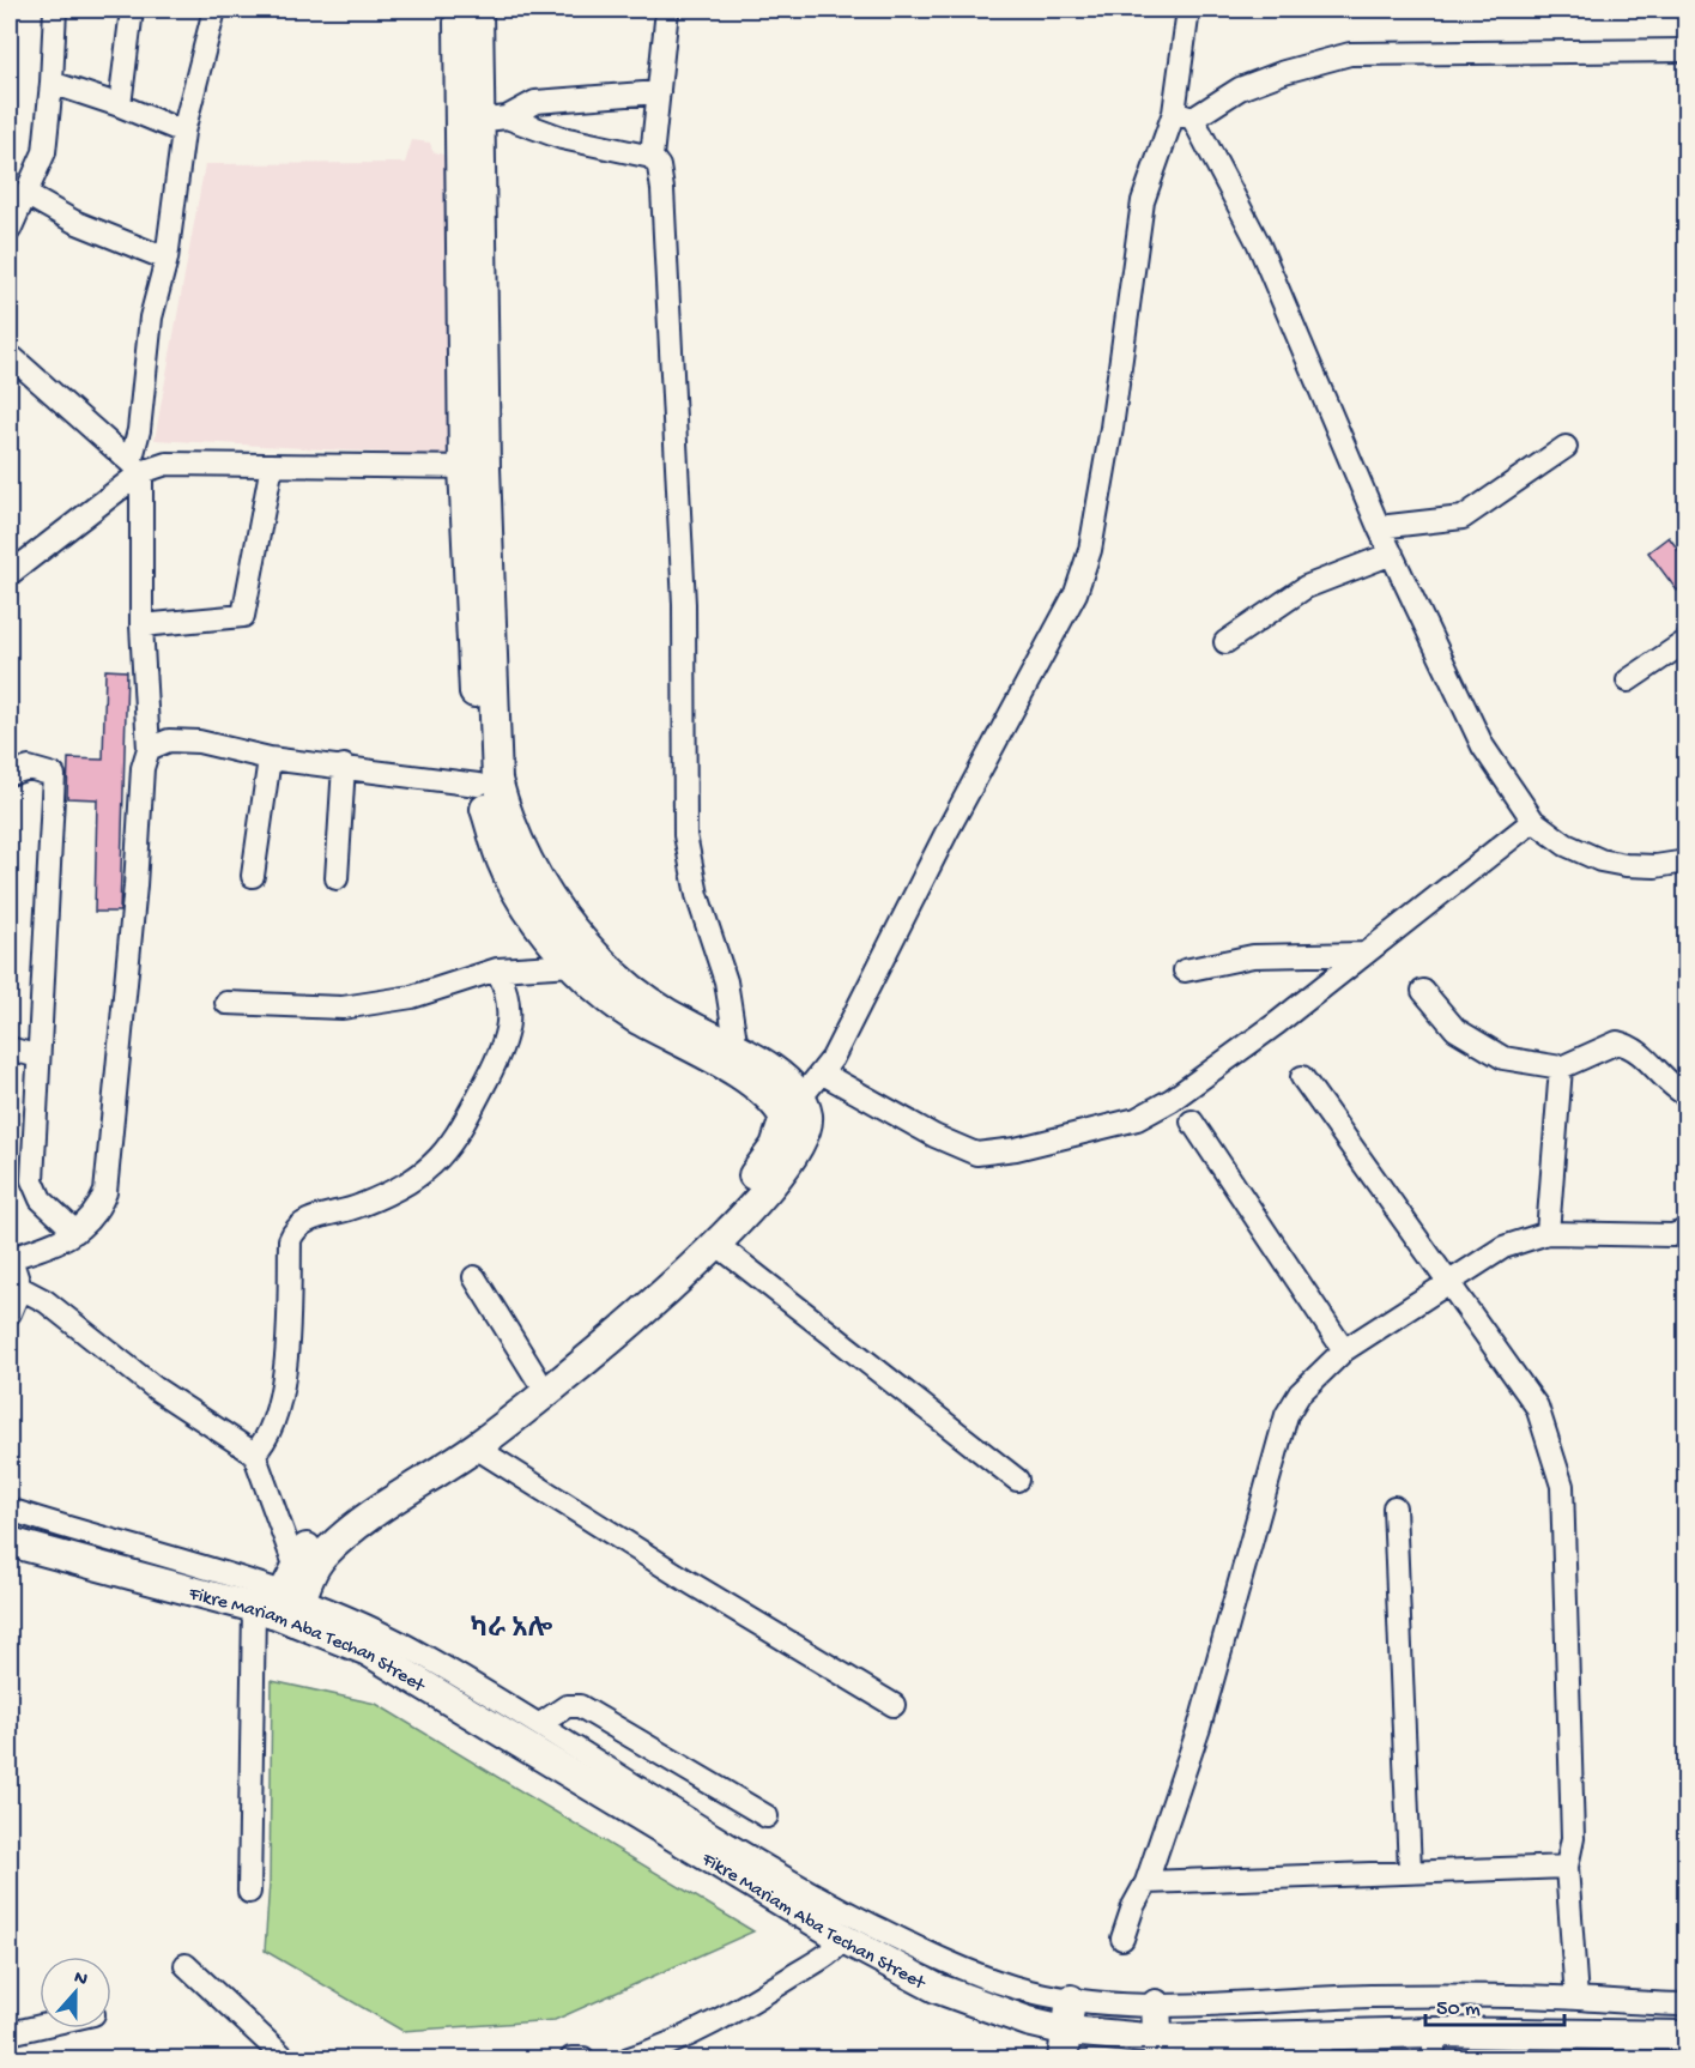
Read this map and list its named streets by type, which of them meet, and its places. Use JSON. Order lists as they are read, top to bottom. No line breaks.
{"streets":{"main road":["Fikre Mariam Aba Techan Street"]},"districts":["ካራ አሎ"],"scale_bar":"50 m","north":"top"}
